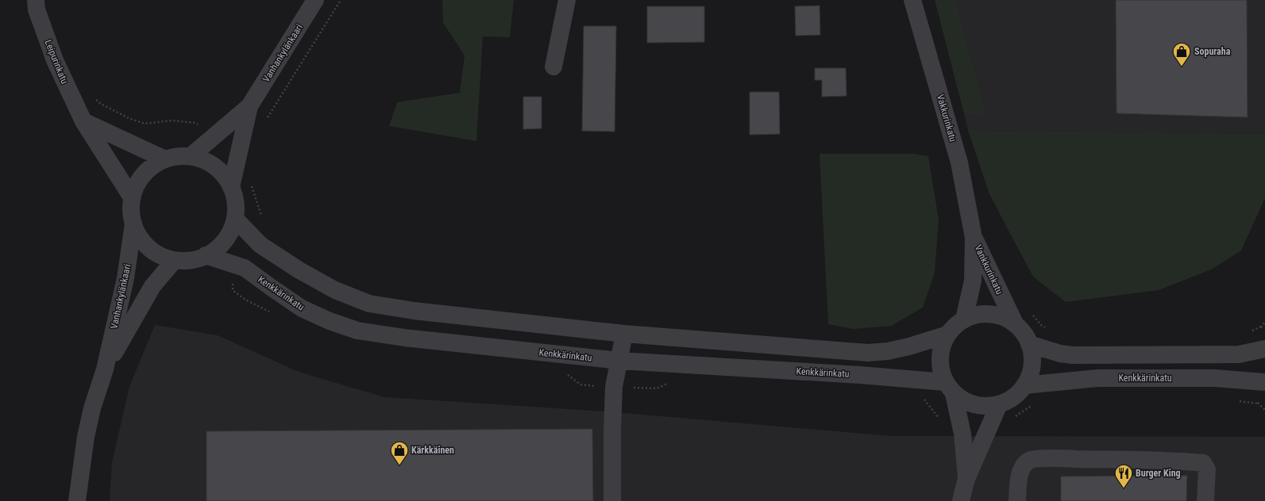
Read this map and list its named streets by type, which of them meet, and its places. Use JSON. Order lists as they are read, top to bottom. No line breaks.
{"streets":{"street":["Vanhankylänkaari","Leipurinkatu","Vakkurinkatu","Vankkurinkatu","Kenkkärinkatu"]},"crossings":[["Vanhankylänkaari","Leipurinkatu"],["Vanhankylänkaari","Kenkkärinkatu"],["Leipurinkatu","Kenkkärinkatu"],["Vakkurinkatu","Vankkurinkatu"],["Vankkurinkatu","Kenkkärinkatu"]],"places":{"shop":["Sopuraha","Kärkkäinen"],"restaurant":["Burger King"]}}
